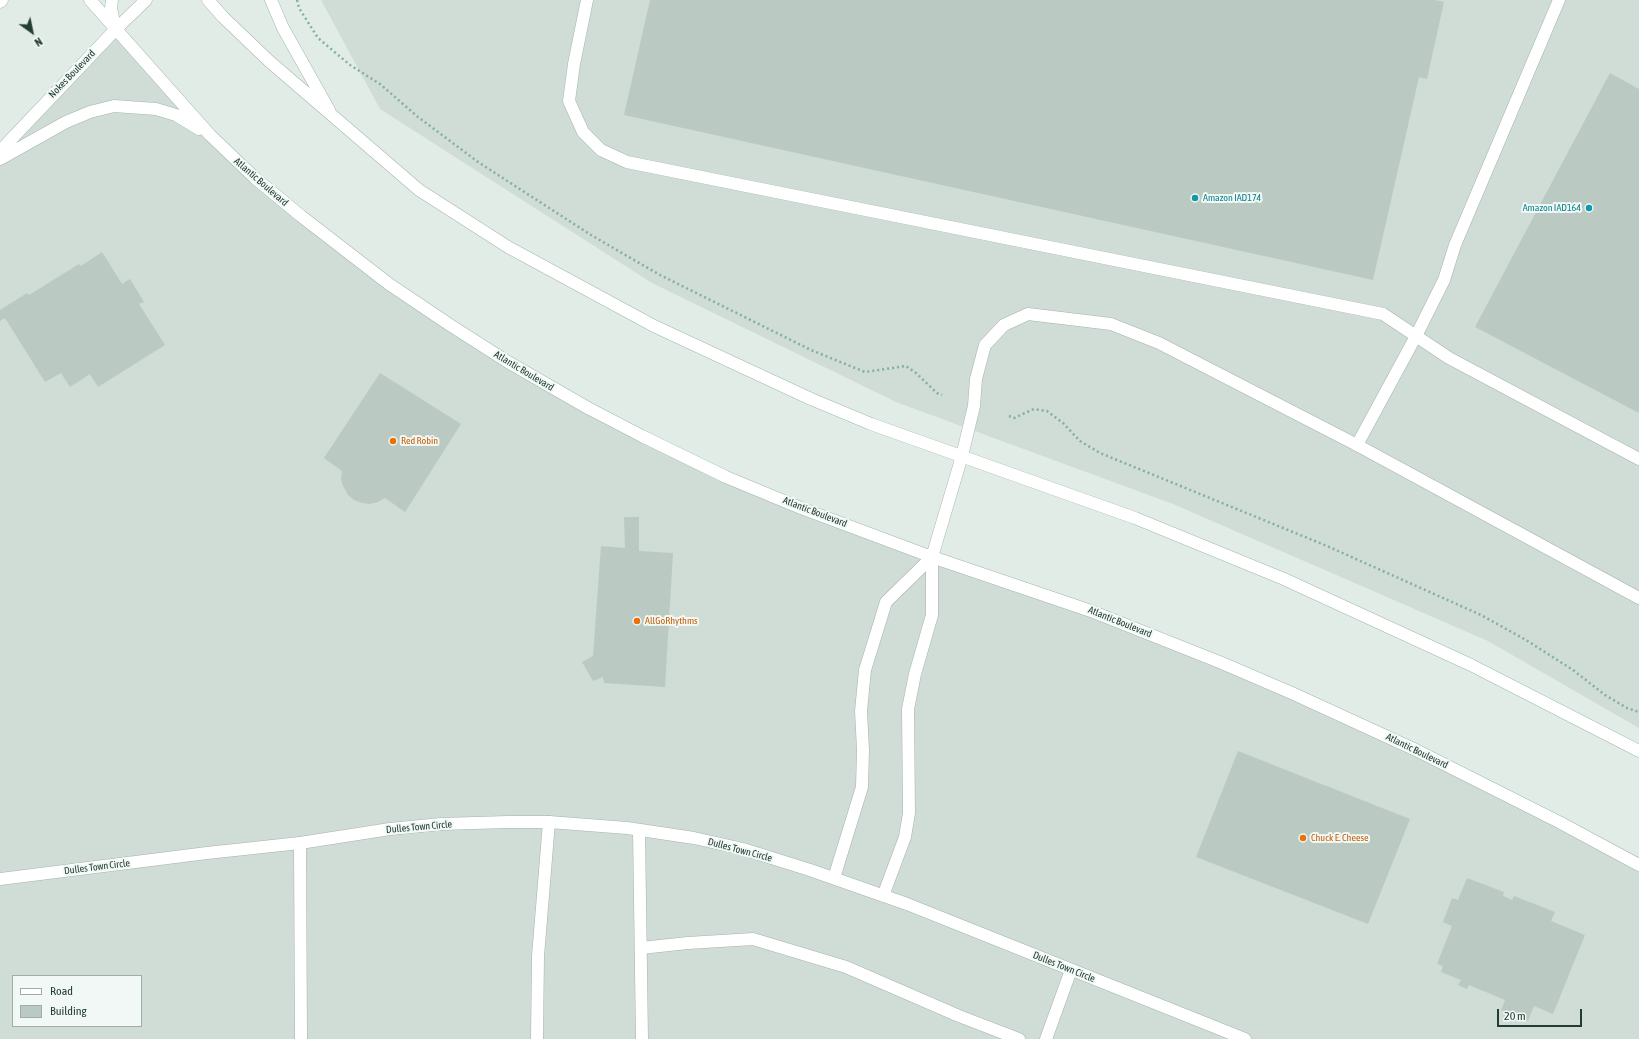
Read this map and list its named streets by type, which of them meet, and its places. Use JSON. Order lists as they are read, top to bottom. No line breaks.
{"streets":{"main road":["Nokes Boulevard","Atlantic Boulevard","Dulles Town Circle"]},"crossings":[["Nokes Boulevard","Atlantic Boulevard"]],"places":["Amazon IAD174","Amazon IAD164","Red Robin","AllGoRhythms","Chuck E. Cheese"],"legend":["Road","Building"],"scale_bar":"20 m","north":"bottom right"}
